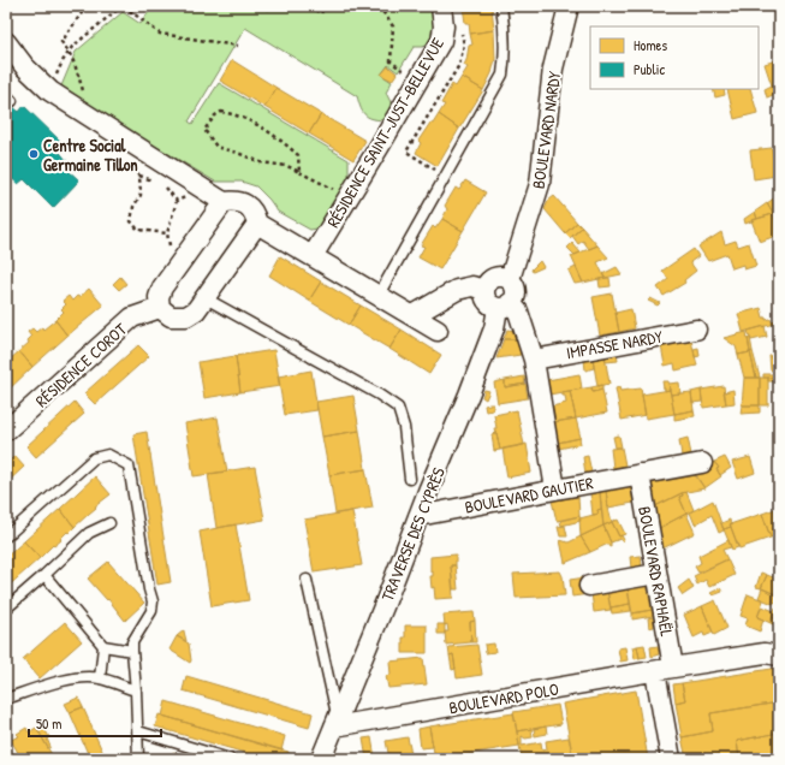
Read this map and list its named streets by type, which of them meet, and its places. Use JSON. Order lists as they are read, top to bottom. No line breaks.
{"streets":{"street":["BOULEVARD NARDY","RÉSIDENCE SAINT-JUST-BELLEVUE","IMPASSE NARDY","RÉSIDENCE COROT","BOULEVARD GAUTIER","TRAVERSE DES CYPRÈS","BOULEVARD RAPHAËL","BOULEVARD POLO"]},"crossings":[["BOULEVARD NARDY","TRAVERSE DES CYPRÈS"],["BOULEVARD GAUTIER","TRAVERSE DES CYPRÈS"],["BOULEVARD GAUTIER","BOULEVARD RAPHAËL"],["TRAVERSE DES CYPRÈS","BOULEVARD POLO"],["BOULEVARD RAPHAËL","BOULEVARD POLO"]],"places":["Centre Social Germaine Tillon"],"legend":["Homes","Public"],"scale_bar":"50 m"}
